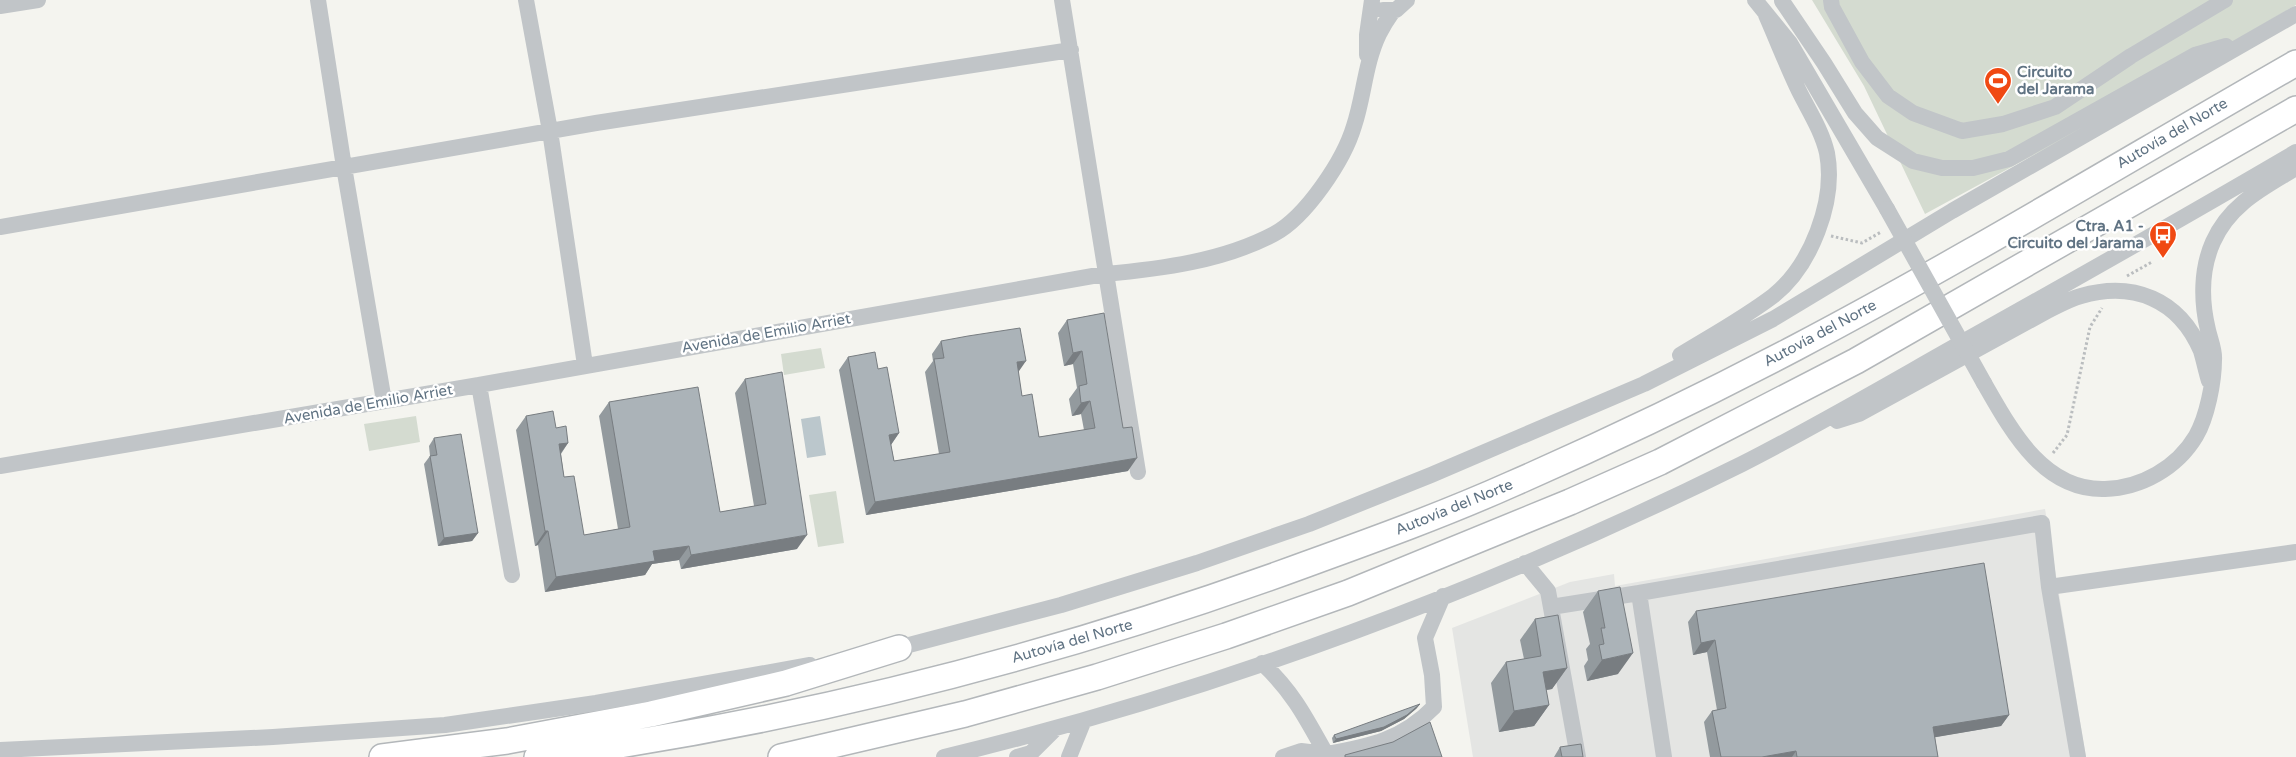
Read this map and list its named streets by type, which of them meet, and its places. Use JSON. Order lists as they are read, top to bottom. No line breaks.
{"streets":{"highway":["Autovía del Norte"],"street":["Avenida de Emilio Arriet"]},"places":{"sports":["Circuito del Jarama"],"bus stop":["Ctra. A1 - Circuito del Jarama"]}}
